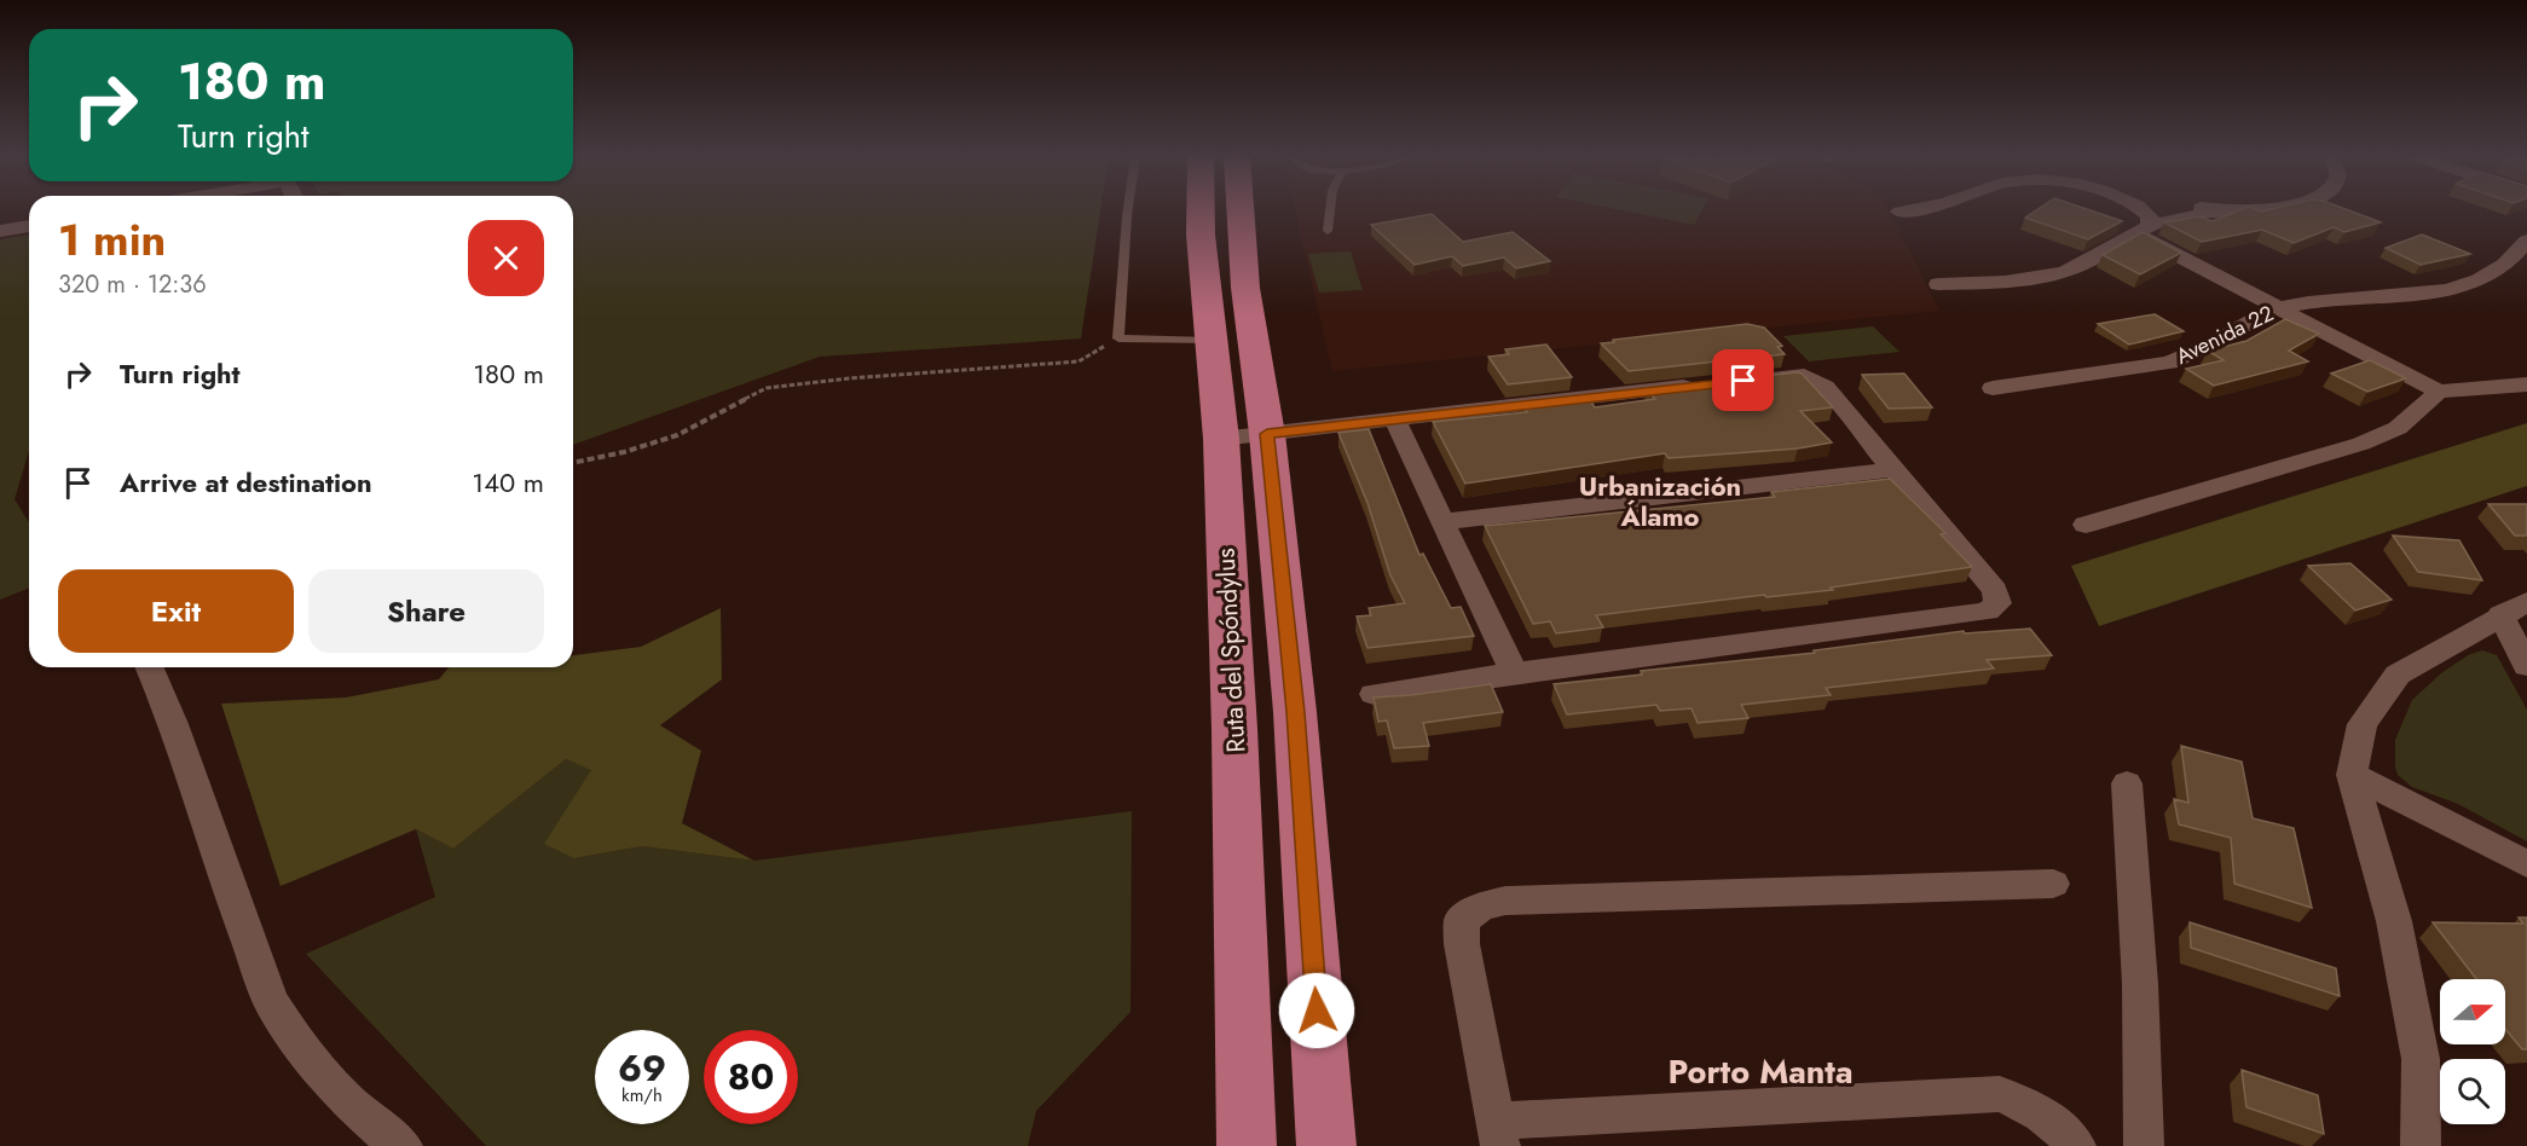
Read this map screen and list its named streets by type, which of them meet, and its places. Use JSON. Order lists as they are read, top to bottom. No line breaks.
{"streets":{"highway":["Ruta del Spóndylus"],"street":["Avenida 22"]},"districts":["Urbanización Álamo","Porto Manta"],"north":"right","page":{"turn":["180 m","Turn right"],"heading":["1 min","320 m · 12:36"],"list":[{"name":"Turn right","value":"180 m"},{"name":"Arrive at destination","value":"140 m"}],"buttons":["Exit","Share"],"speed":"69 km/h","limit":"80"}}
